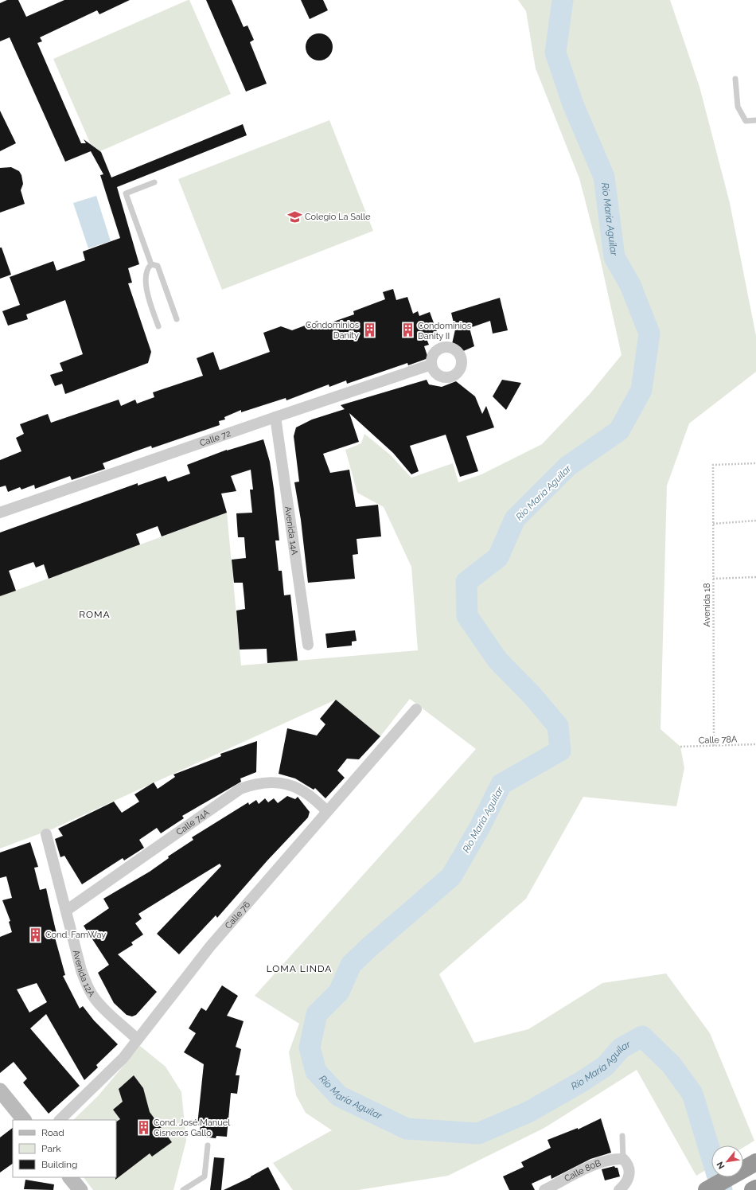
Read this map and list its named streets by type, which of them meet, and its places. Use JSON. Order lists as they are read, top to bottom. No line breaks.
{"streets":{"street":["Calle 72","Avenida 14A","Calle 74A","Calle 76","Avenida 12A","Calle 80B"],"path":["Avenida 18","Calle 78A"]},"crossings":[["Calle 72","Avenida 14A"],["Avenida 18","Calle 78A"],["Calle 74A","Calle 76"],["Calle 74A","Avenida 12A"],["Calle 76","Avenida 12A"]],"districts":["ROMA","LOMA LINDA"],"water":["Río María Aguilar"],"places":{"school or university":["Colegio La Salle"],"building":["Condominios Danity","Condominios Danity II","Cond. FamWay","Cond. José Manuel Cisneros Gallo"]},"legend":["Road","Park","Building"],"north":"bottom left"}
